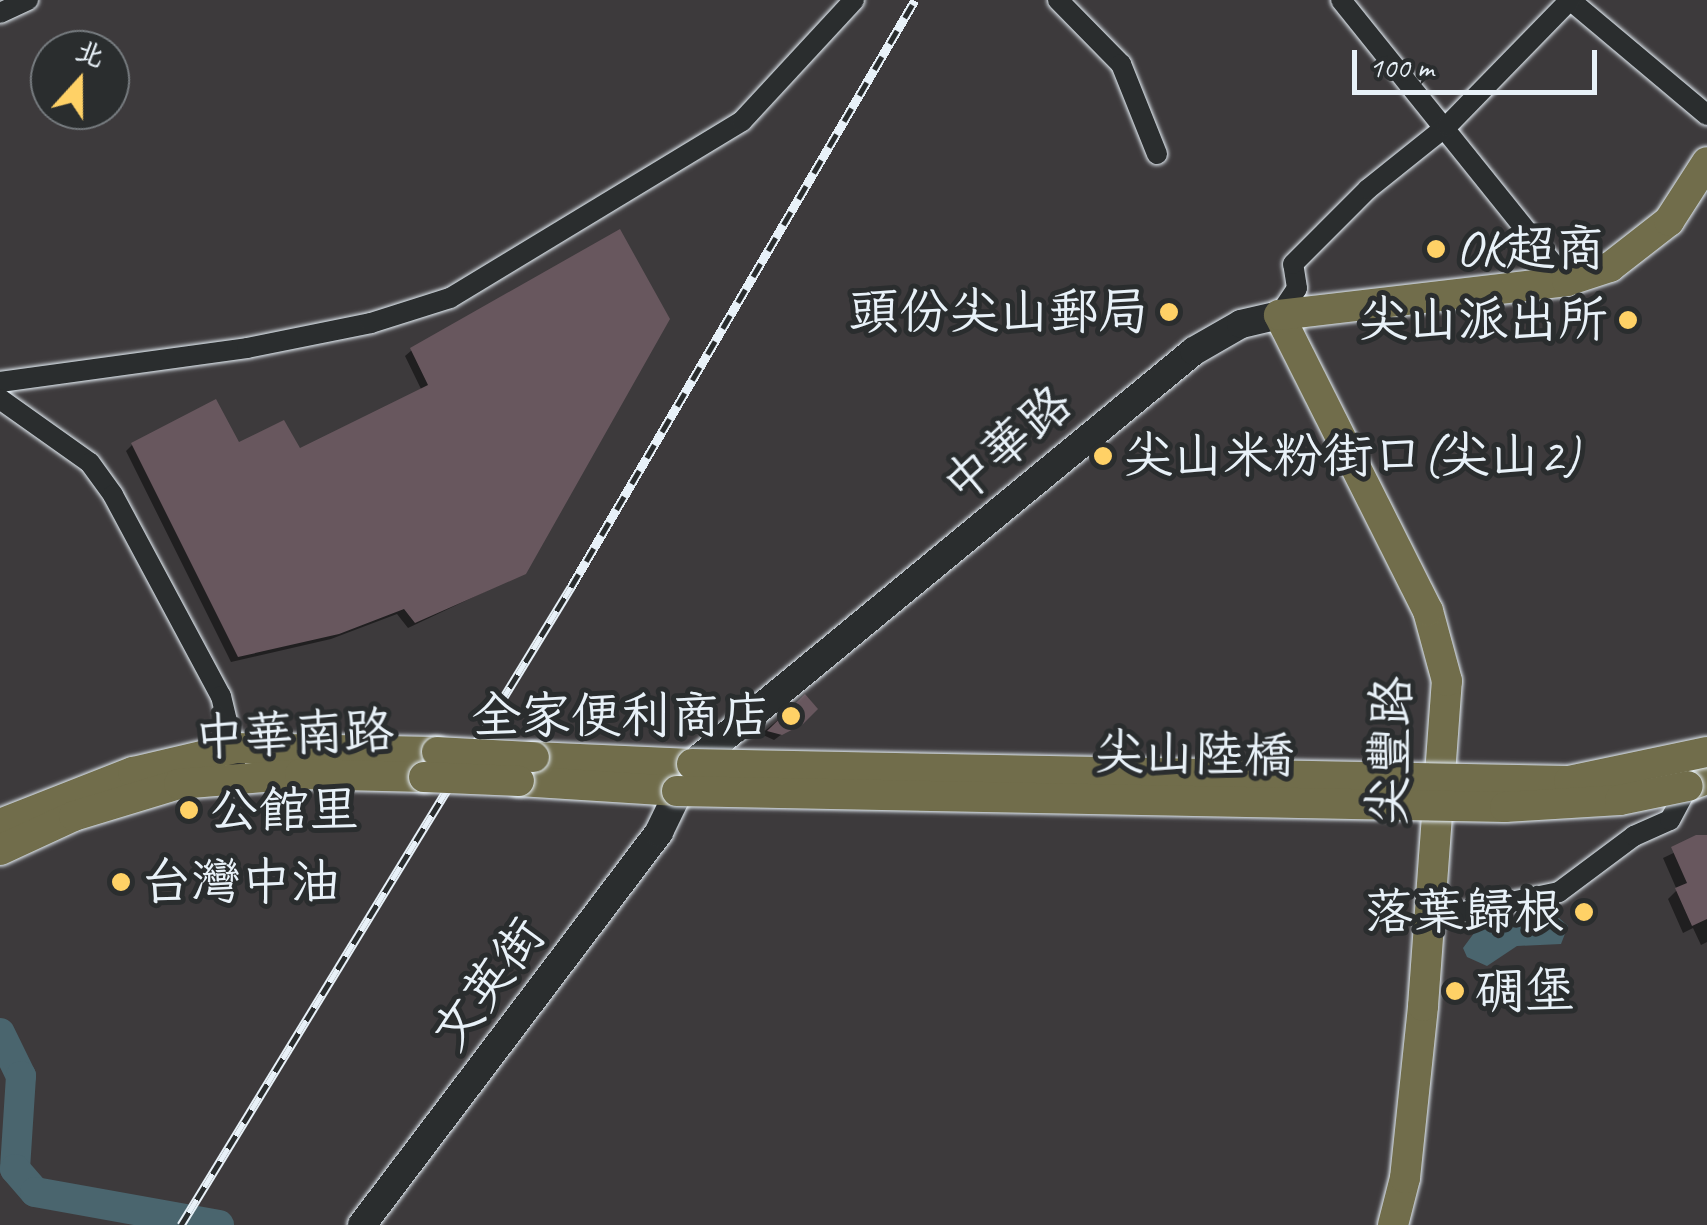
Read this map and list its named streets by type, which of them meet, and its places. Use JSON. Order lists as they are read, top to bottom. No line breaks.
{"streets":{"main road":["中華路","中華南路","尖豐路","尖山陸橋"],"street":["文英街"]},"crossings":[["中華路","尖豐路"],["中華路","尖山陸橋"],["中華路","文英街"],["尖山陸橋","文英街"]],"places":["OK超商","頭份尖山郵局","尖山派出所","尖山米粉街口(尖山2)","全家便利商店","公館里","台灣中油","落葉歸根","碉堡"],"scale_bar":"100 m","north":"top"}
